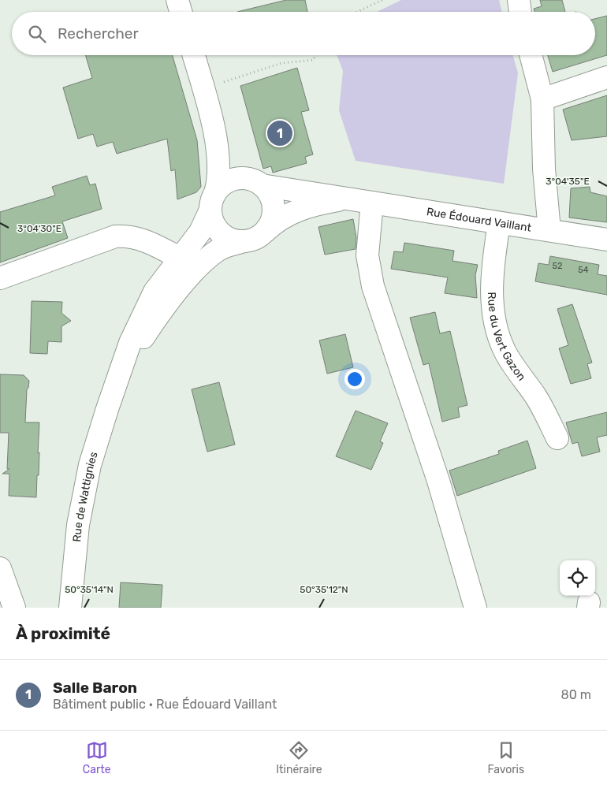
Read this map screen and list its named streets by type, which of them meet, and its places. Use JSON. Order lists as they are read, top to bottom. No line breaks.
{"streets":{"street":["Rue Édouard Vaillant","Rue du Vert Gazon","Rue de Wattignies"]},"crossings":[["Rue Édouard Vaillant","Rue du Vert Gazon"],["Rue Édouard Vaillant","Rue de Wattignies"]],"house_numbers":["52","54"],"page":{"search":"Rechercher","pins":"1","heading":"À proximité","list":[{"mark":"1","name":"Salle Baron","note":"Bâtiment public · Rue Édouard Vaillant","value":"80 m"}],"nav":["Carte","Itinéraire","Favoris"]},"coordinates":["3°04'35\"E","3°04'30\"E","50°35'14\"N","50°35'12\"N"]}
